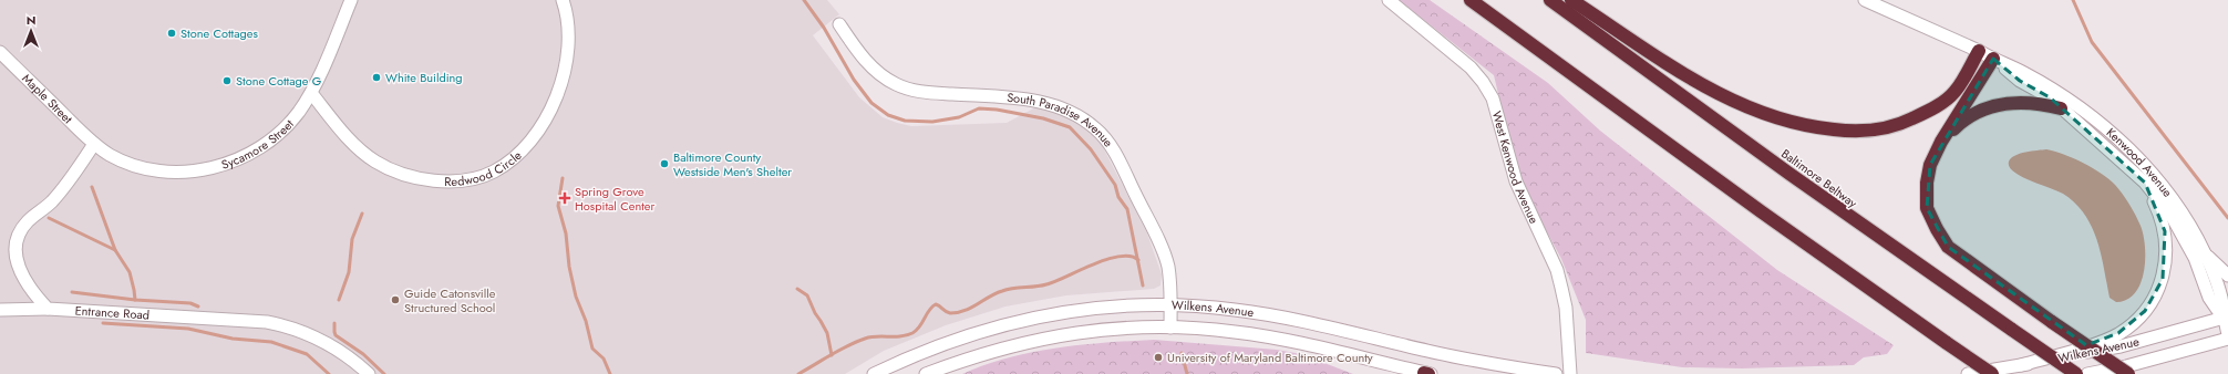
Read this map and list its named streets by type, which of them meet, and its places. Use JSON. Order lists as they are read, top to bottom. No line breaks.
{"streets":{"highway":["Baltimore Beltway"],"main road":["Maple Street","South Paradise Avenue","Sycamore Street","Kenwood Avenue","Redwood Circle","West Kenwood Avenue","Wilkens Avenue","Entrance Road"]},"crossings":[["Maple Street","Sycamore Street"],["South Paradise Avenue","Wilkens Avenue"],["Sycamore Street","Redwood Circle"],["Kenwood Avenue","Wilkens Avenue"]],"places":{"other":["Stone Cottages","White Building","Stone Cottage G","Baltimore County Westside Men's Shelter","Guide Catonsville Structured School","University of Maryland Baltimore County"],"health":["Spring Grove Hospital Center"]},"north":"top"}
